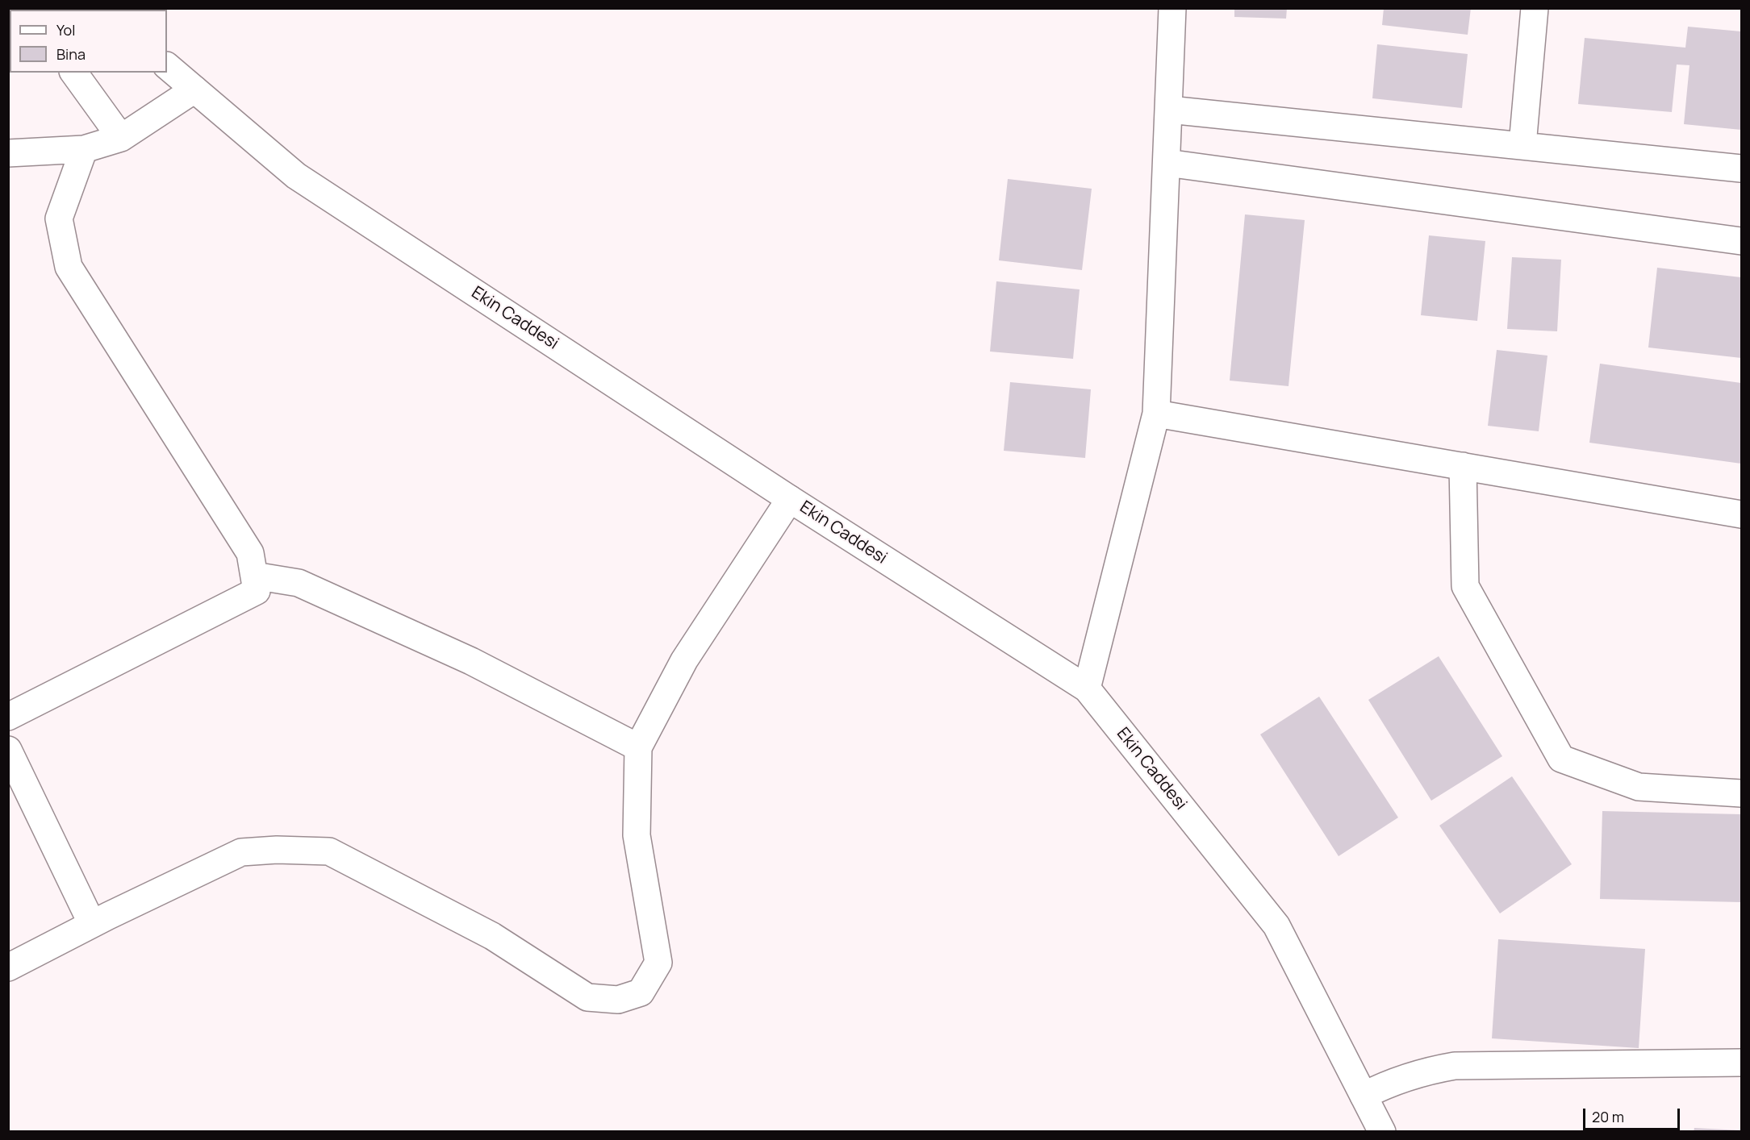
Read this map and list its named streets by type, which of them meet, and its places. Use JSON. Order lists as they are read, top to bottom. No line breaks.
{"streets":{"street":["Ekin Caddesi"]},"legend":["Yol","Bina"],"scale_bar":"20 m"}
